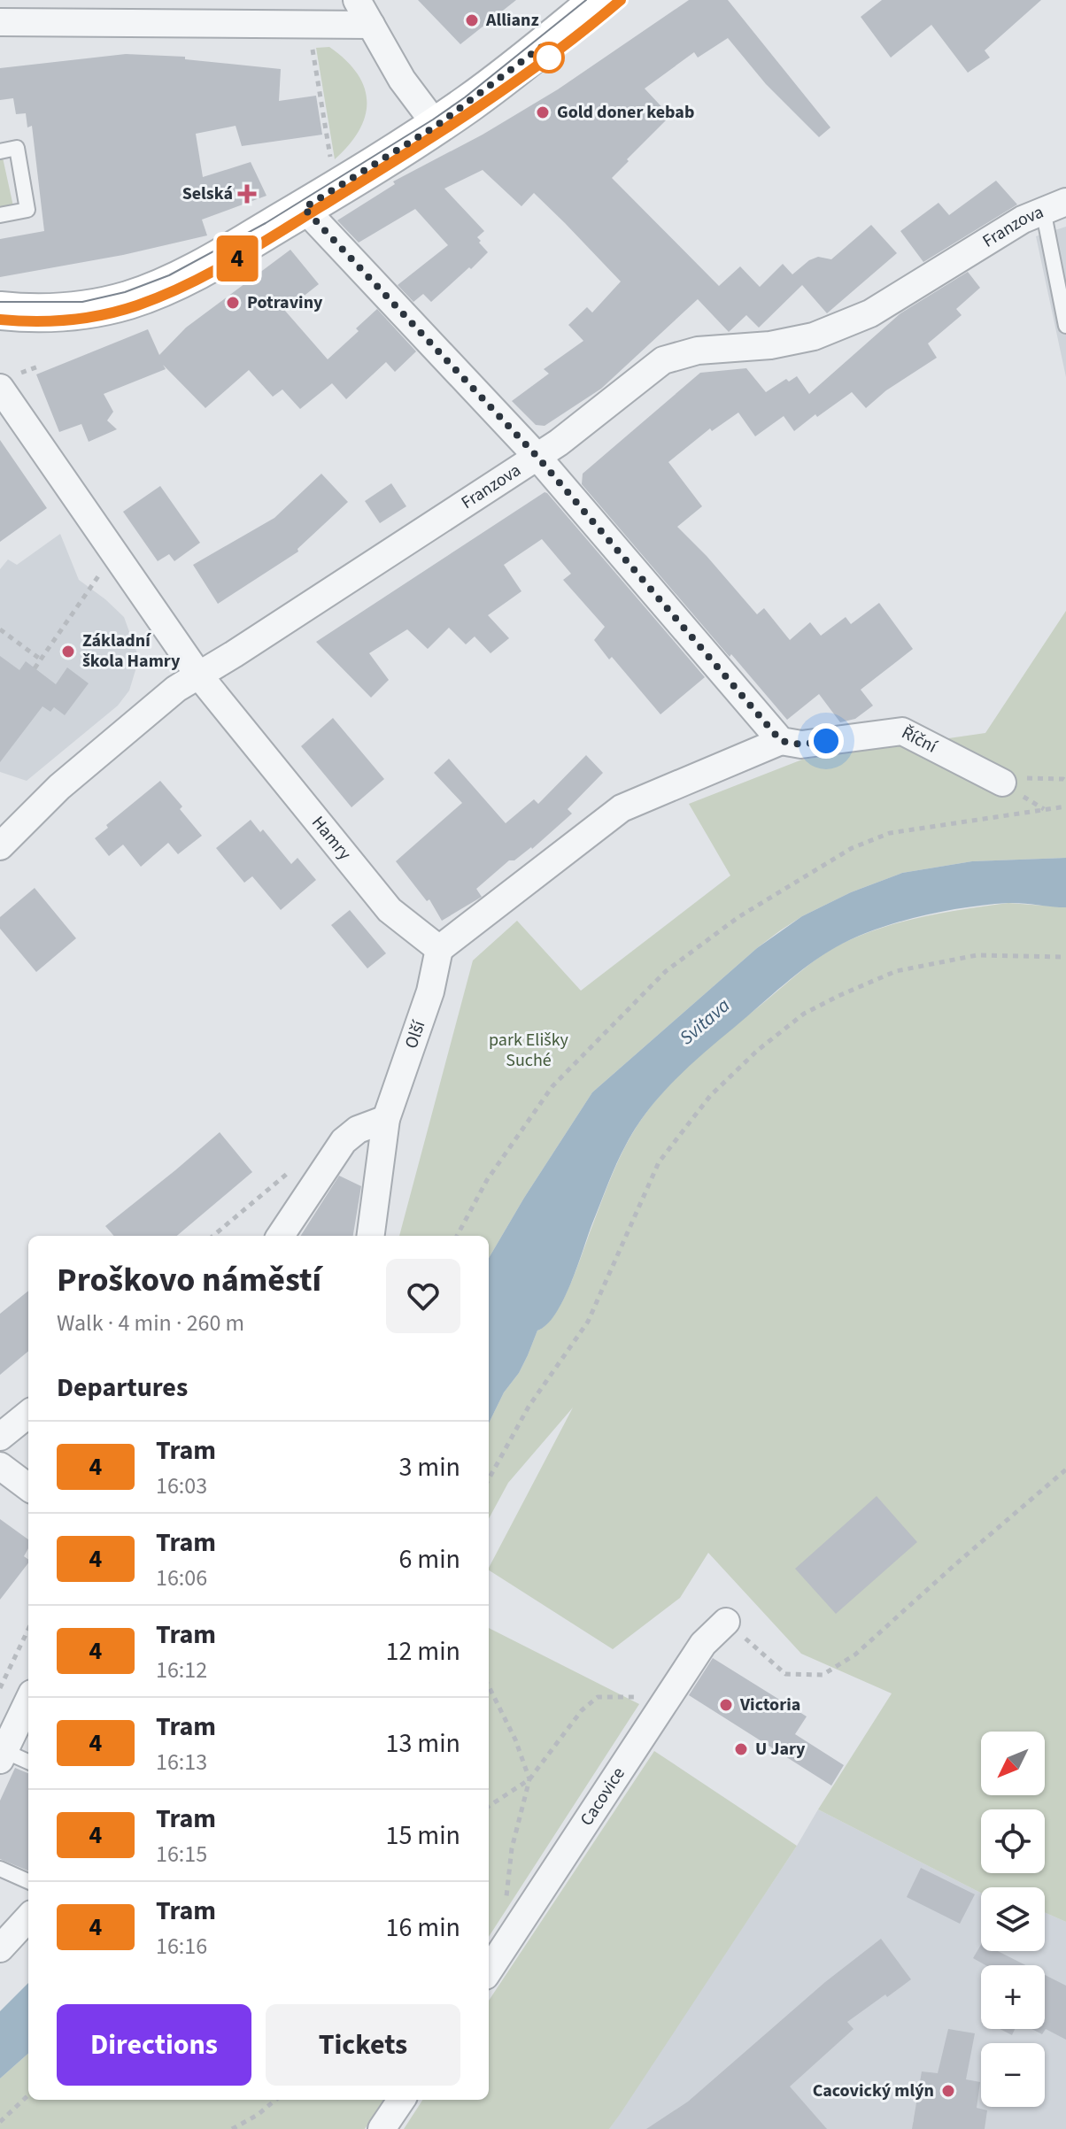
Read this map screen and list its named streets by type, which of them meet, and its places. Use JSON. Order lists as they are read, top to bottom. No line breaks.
{"streets":{"street":["Franzova","Říční","Hamry","Olší","Cacovice"]},"crossings":[["Franzova","Hamry"],["Hamry","Olší"]],"water":["Svitava"],"parks":["park Elišky Suché"],"places":{"other":["Allianz","Gold doner kebab","Potraviny","Základní škola Hamry","Victoria","U Jary","Cacovický mlýn"],"health":["Selská"]},"lines":["tram line 4"],"north":"bottom left","page":{"on_map":"4","heading":[["Proškovo náměstí","Walk · 4 min · 260 m"],"Departures"],"list":[{"mark":"4","name":"Tram","note":"16:03","value":"3 min"},{"mark":"4","name":"Tram","note":"16:06","value":"6 min"},{"mark":"4","name":"Tram","note":"16:12","value":"12 min"},{"mark":"4","name":"Tram","note":"16:13","value":"13 min"},{"mark":"4","name":"Tram","note":"16:15","value":"15 min"},{"mark":"4","name":"Tram","note":"16:16","value":"16 min"}],"map_buttons":["+","−"],"buttons":["Directions","Tickets"]}}
